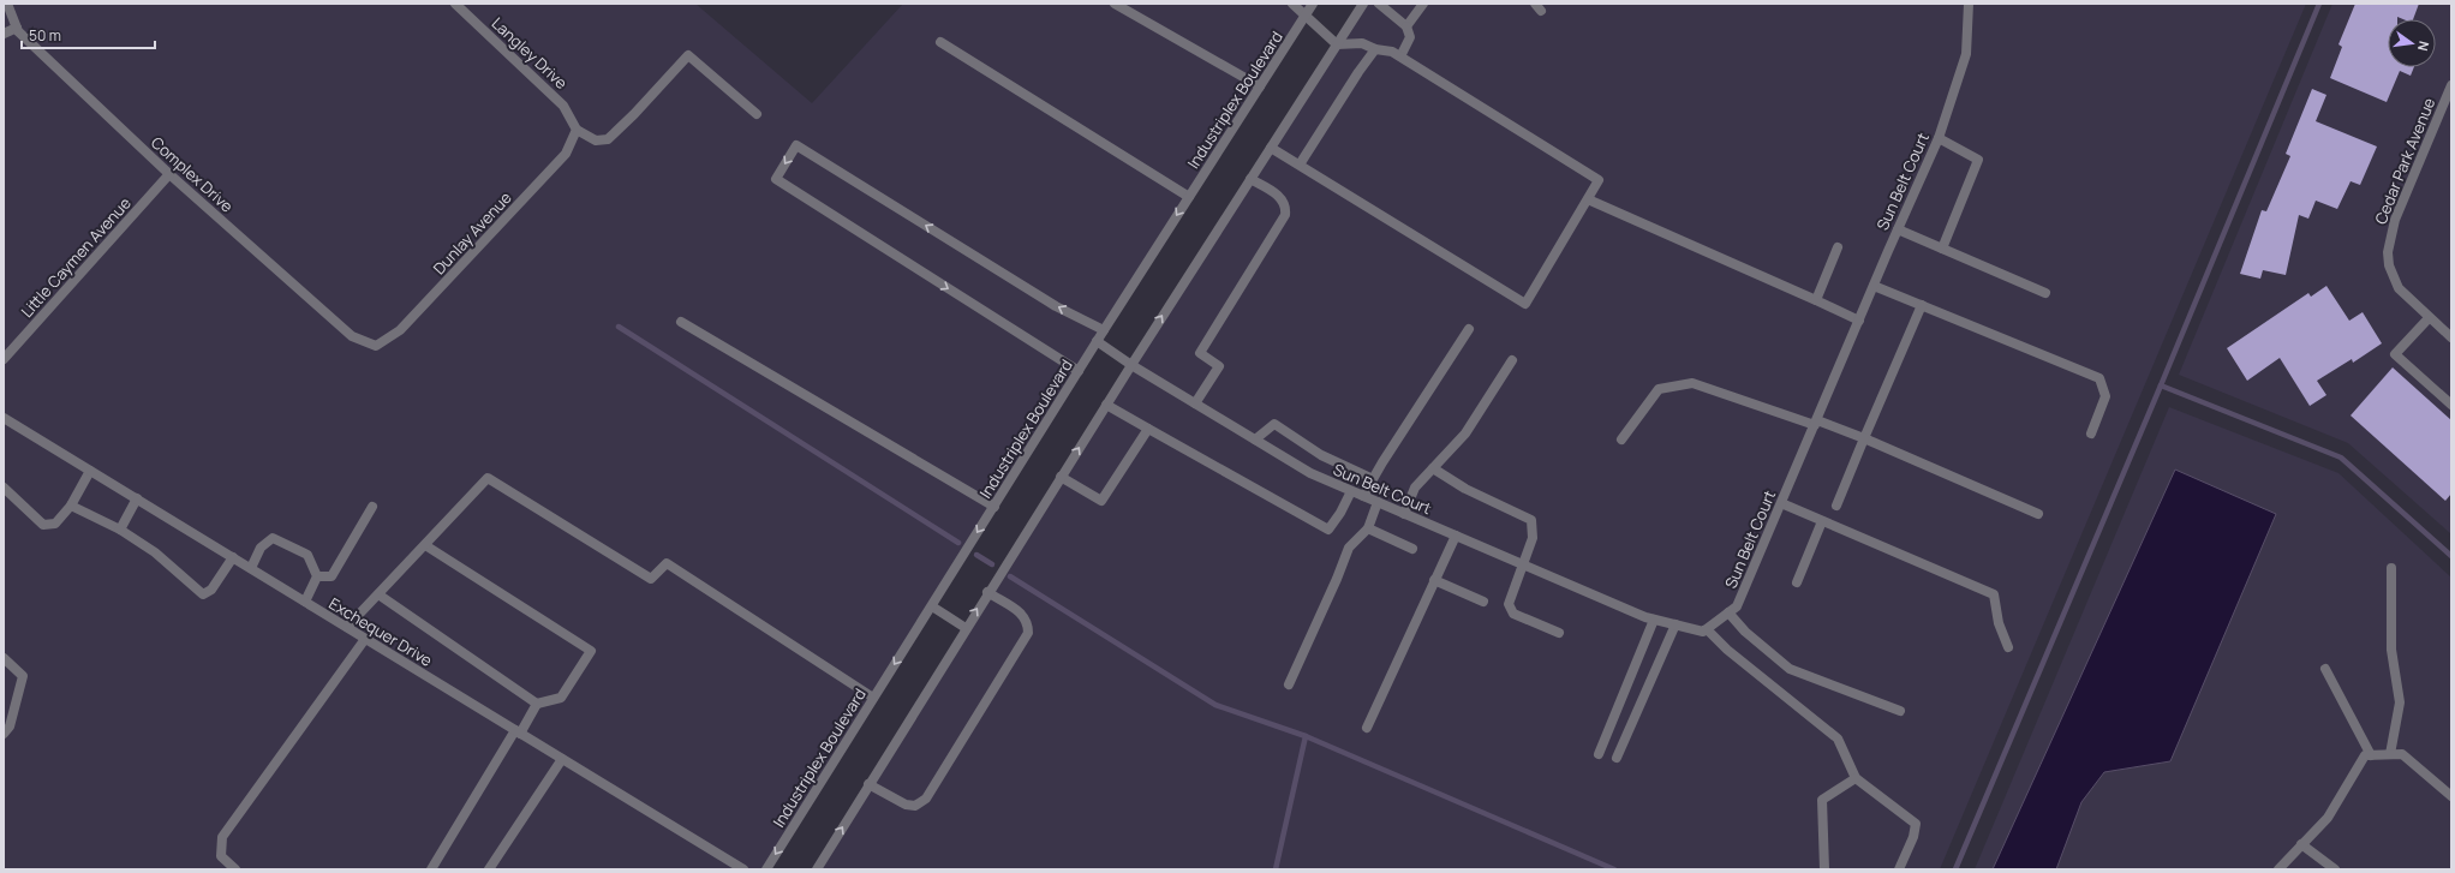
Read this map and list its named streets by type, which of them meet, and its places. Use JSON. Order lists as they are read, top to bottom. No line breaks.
{"streets":{"street":["Langley Drive","Industriplex Boulevard","Cedar Park Avenue","Complex Drive","Sun Belt Court","Dunlay Avenue","Little Caymen Avenue","Exchequer Drive"]},"crossings":[["Langley Drive","Dunlay Avenue"],["Industriplex Boulevard","Sun Belt Court"],["Complex Drive","Dunlay Avenue"],["Complex Drive","Little Caymen Avenue"]],"scale_bar":"50 m","north":"right"}
